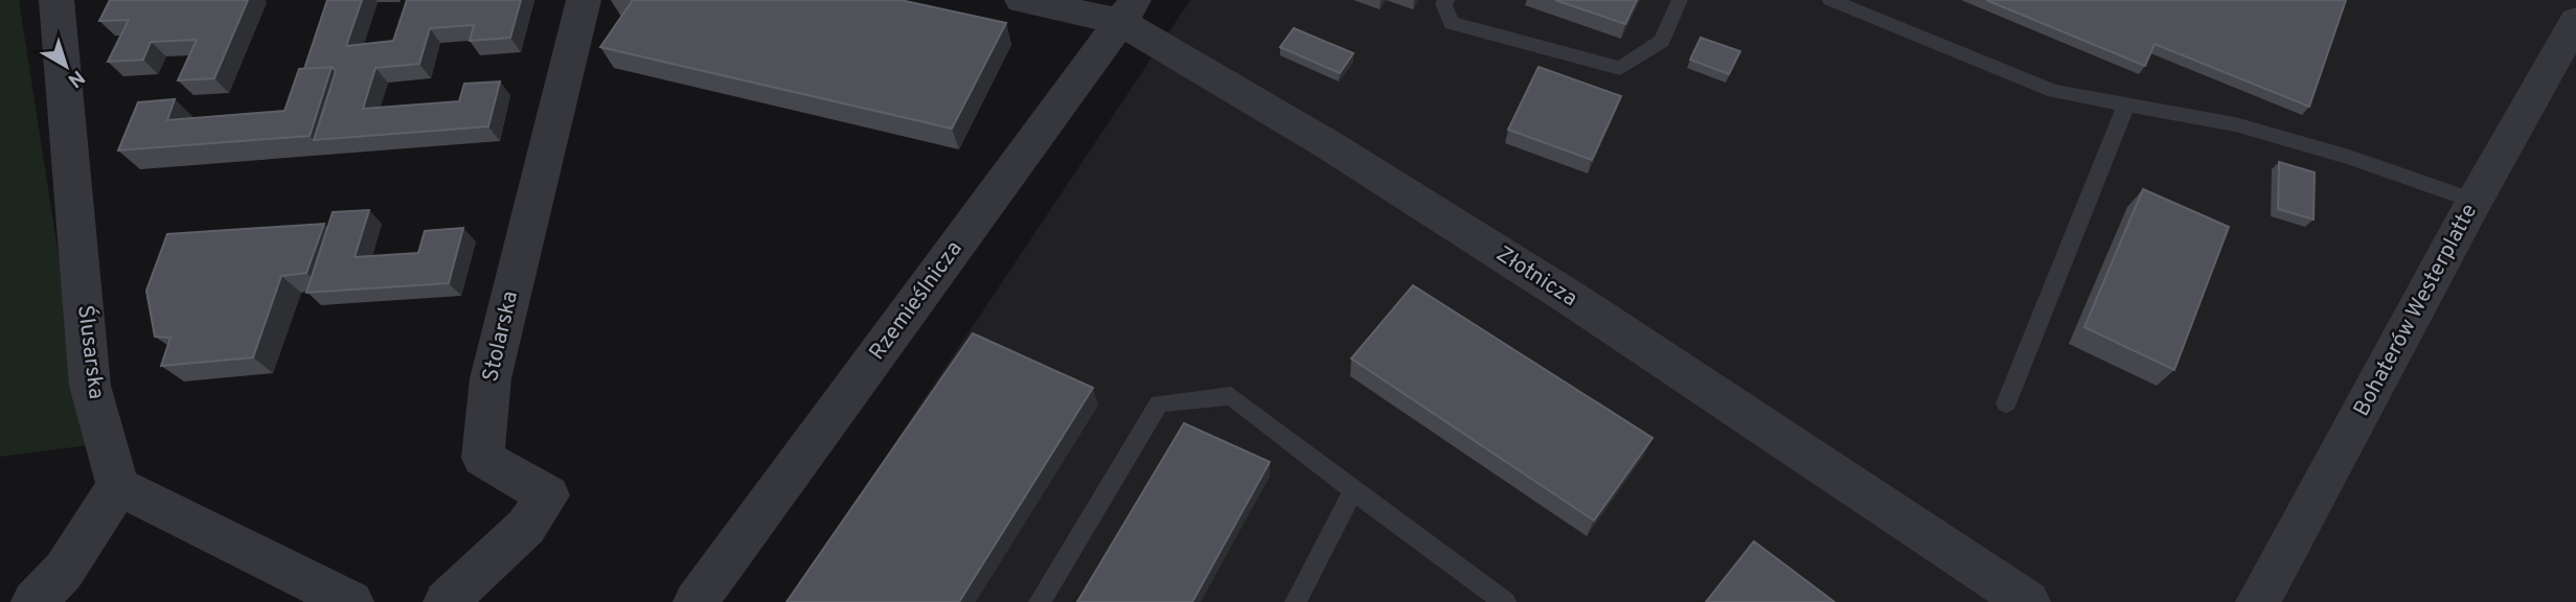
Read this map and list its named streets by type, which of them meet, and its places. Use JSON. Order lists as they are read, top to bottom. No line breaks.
{"streets":{"street":["Złotnicza","Rzemieślnicza","Bohaterów Westerplatte","Stolarska","Ślusarska"]},"crossings":[["Złotnicza","Rzemieślnicza"]],"north":"bottom right"}
